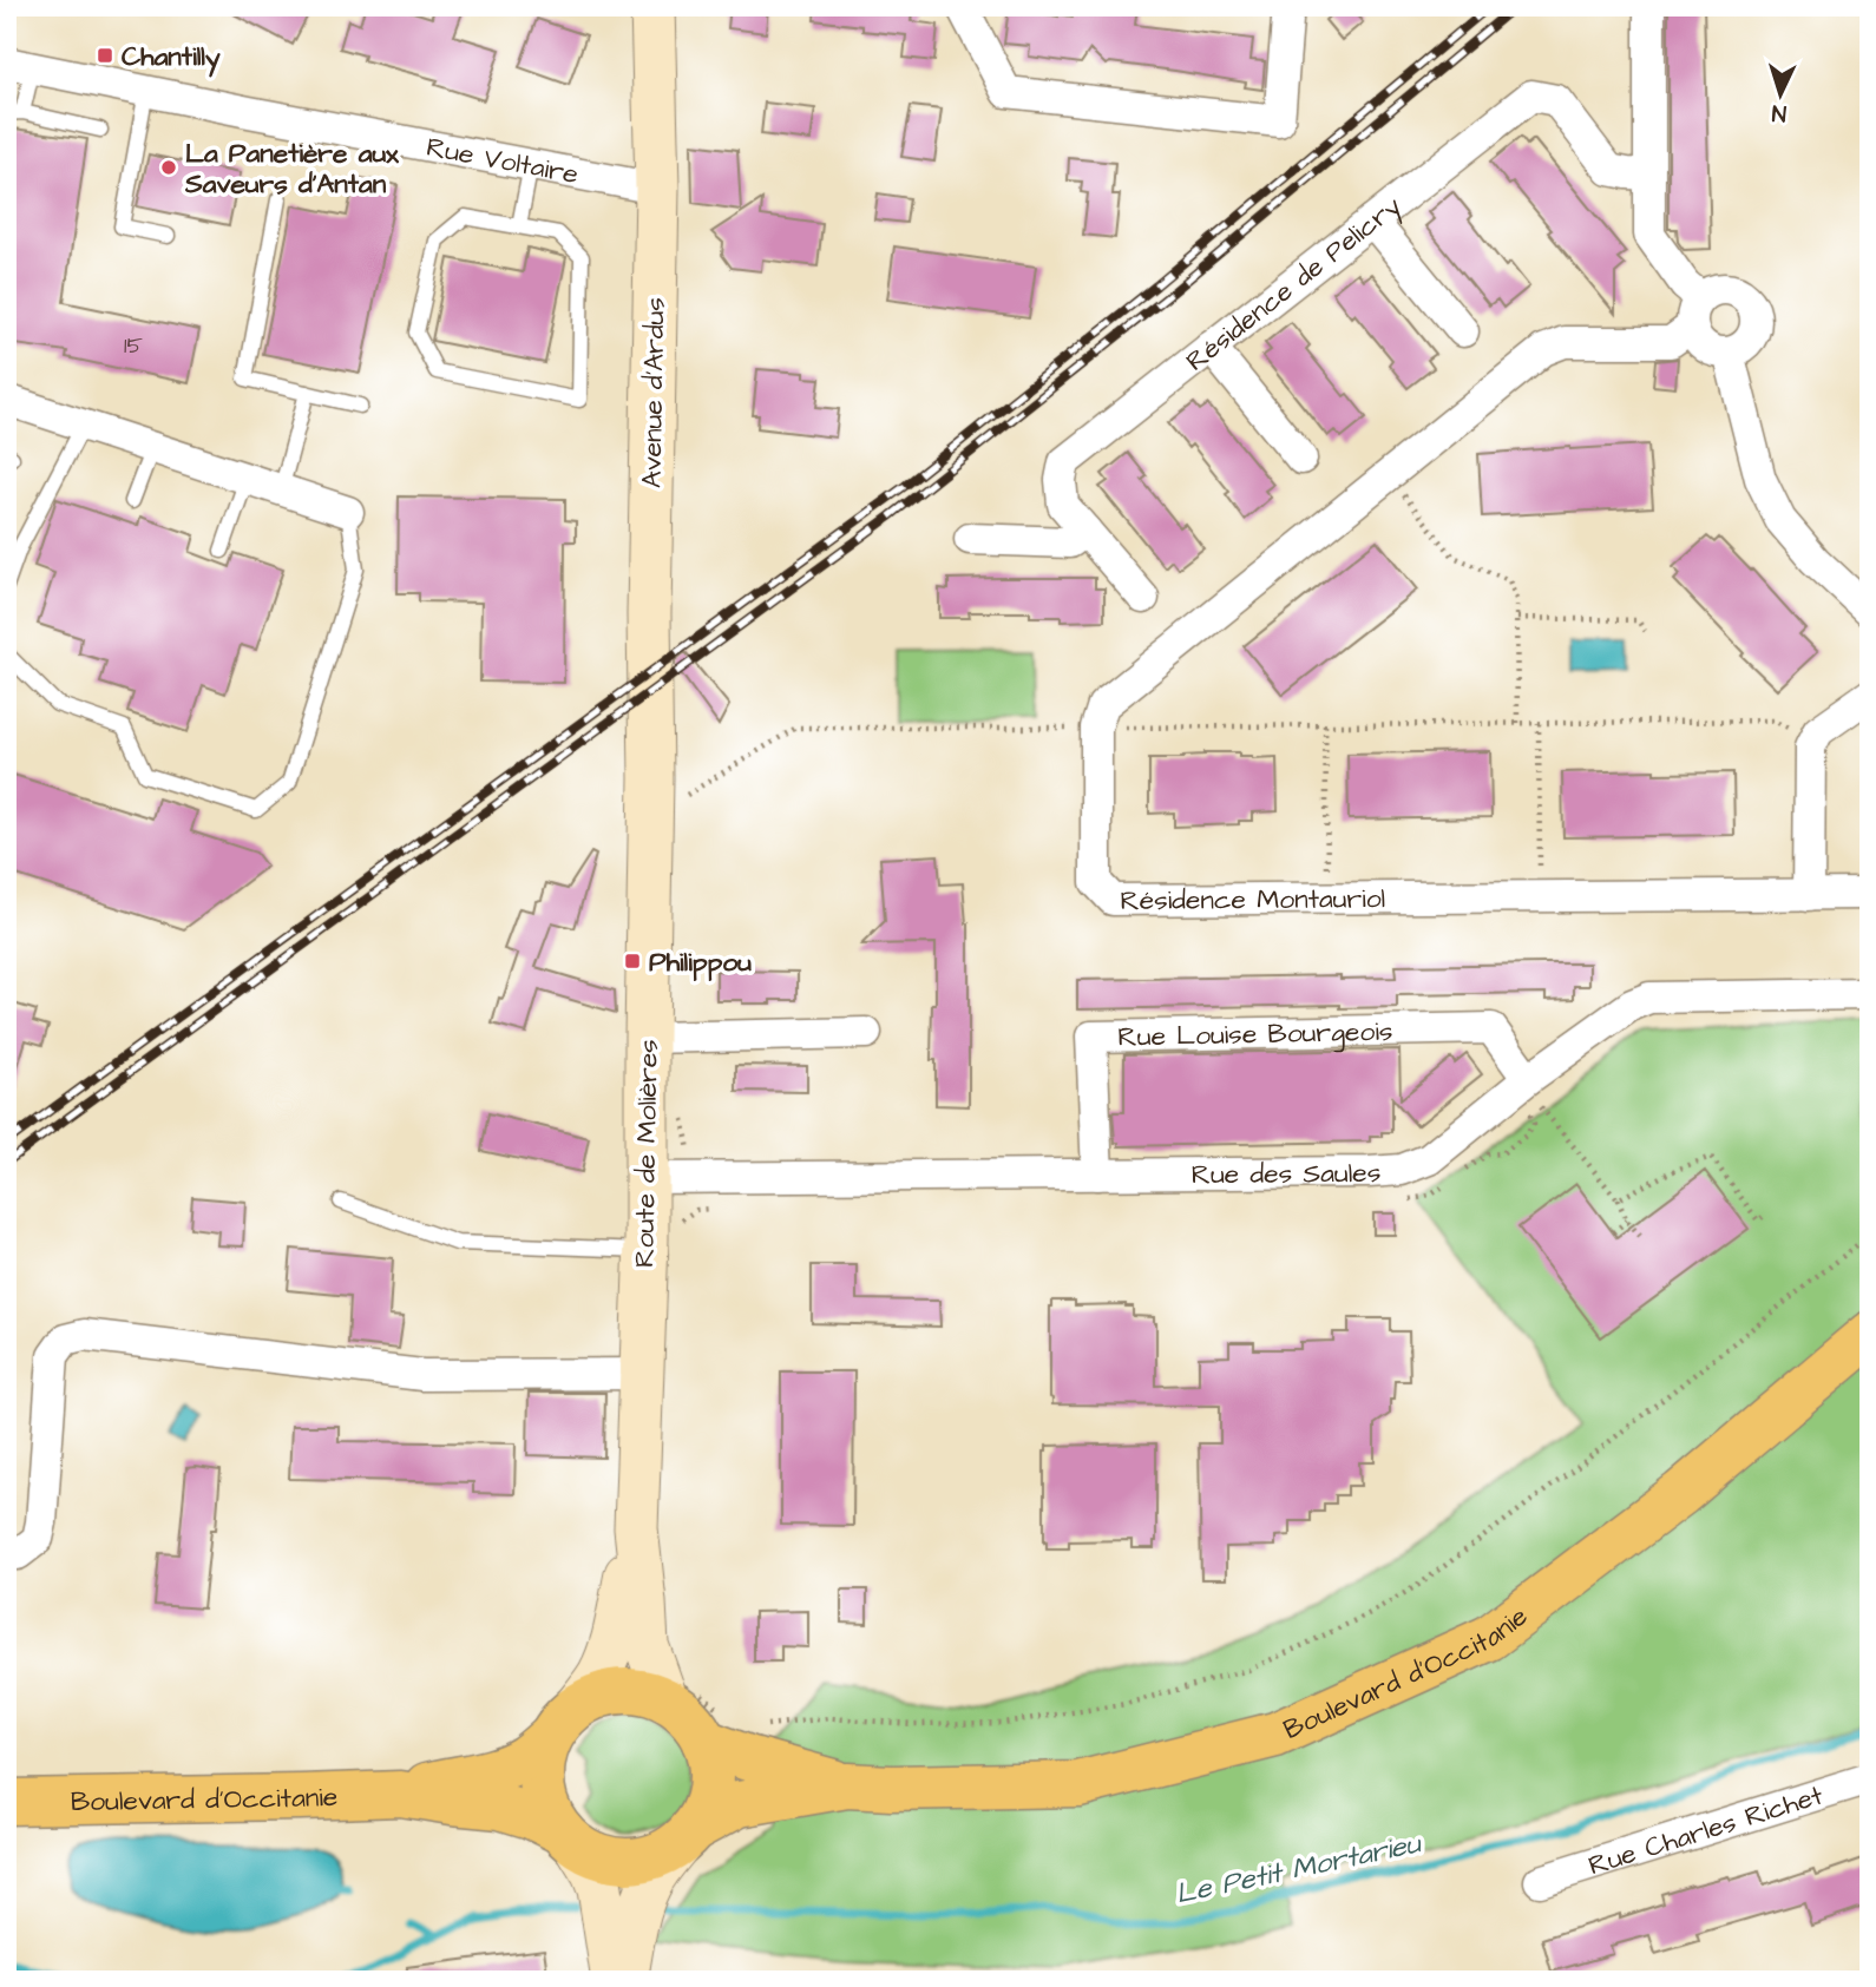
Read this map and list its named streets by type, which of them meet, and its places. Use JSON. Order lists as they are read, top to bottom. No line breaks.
{"streets":{"main road":["Avenue d'Ardus","Route de Molières","Boulevard d'Occitanie"],"street":["Rue Voltaire","Résidence de Pelicry","Résidence Montauriol","Rue Louise Bourgeois","Rue des Saules","Rue Charles Richet"]},"crossings":[["Rue Voltaire","Avenue d'Ardus"],["Avenue d'Ardus","Route de Molières"],["Rue Louise Bourgeois","Rue des Saules"],["Route de Molières","Rue des Saules"],["Route de Molières","Boulevard d'Occitanie"]],"water":["Le Petit Mortarieu"],"places":{"transit":["Chantilly","Philippou"],"other":["La Panetière aux Saveurs d'Antan"]},"house_numbers":["15"],"north":"bottom"}
